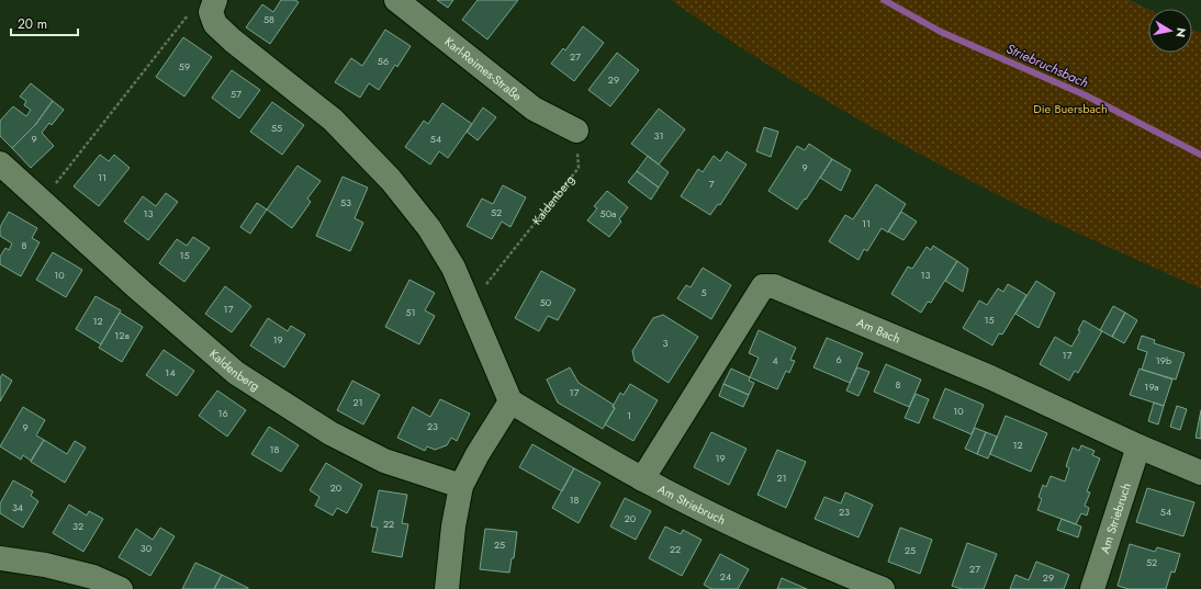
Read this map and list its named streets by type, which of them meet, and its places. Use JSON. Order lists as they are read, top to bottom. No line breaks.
{"streets":{"street":["Karl-Reimes-Straße","Kaldenberg","Am Bach","Am Striebruch"]},"crossings":[["Karl-Reimes-Straße","Kaldenberg"],["Am Bach","Am Striebruch"]],"water":["Striebruchsbach"],"parks":["Die Buersbach"],"house_numbers":["58","27","56","59","29","57","55","31","9","54","9","11","7","53","52","13","50a","11","8","15","10","13","5","50","17","51","15","12","12a","19","3","17","6","4","19b","14","8","19a","17","21","10","16","1","23","9","12","18","19","21","20","18","34","23","54","20","22","32","25","30","22","25","52","27","24","29"],"scale_bar":"20 m","north":"right"}
